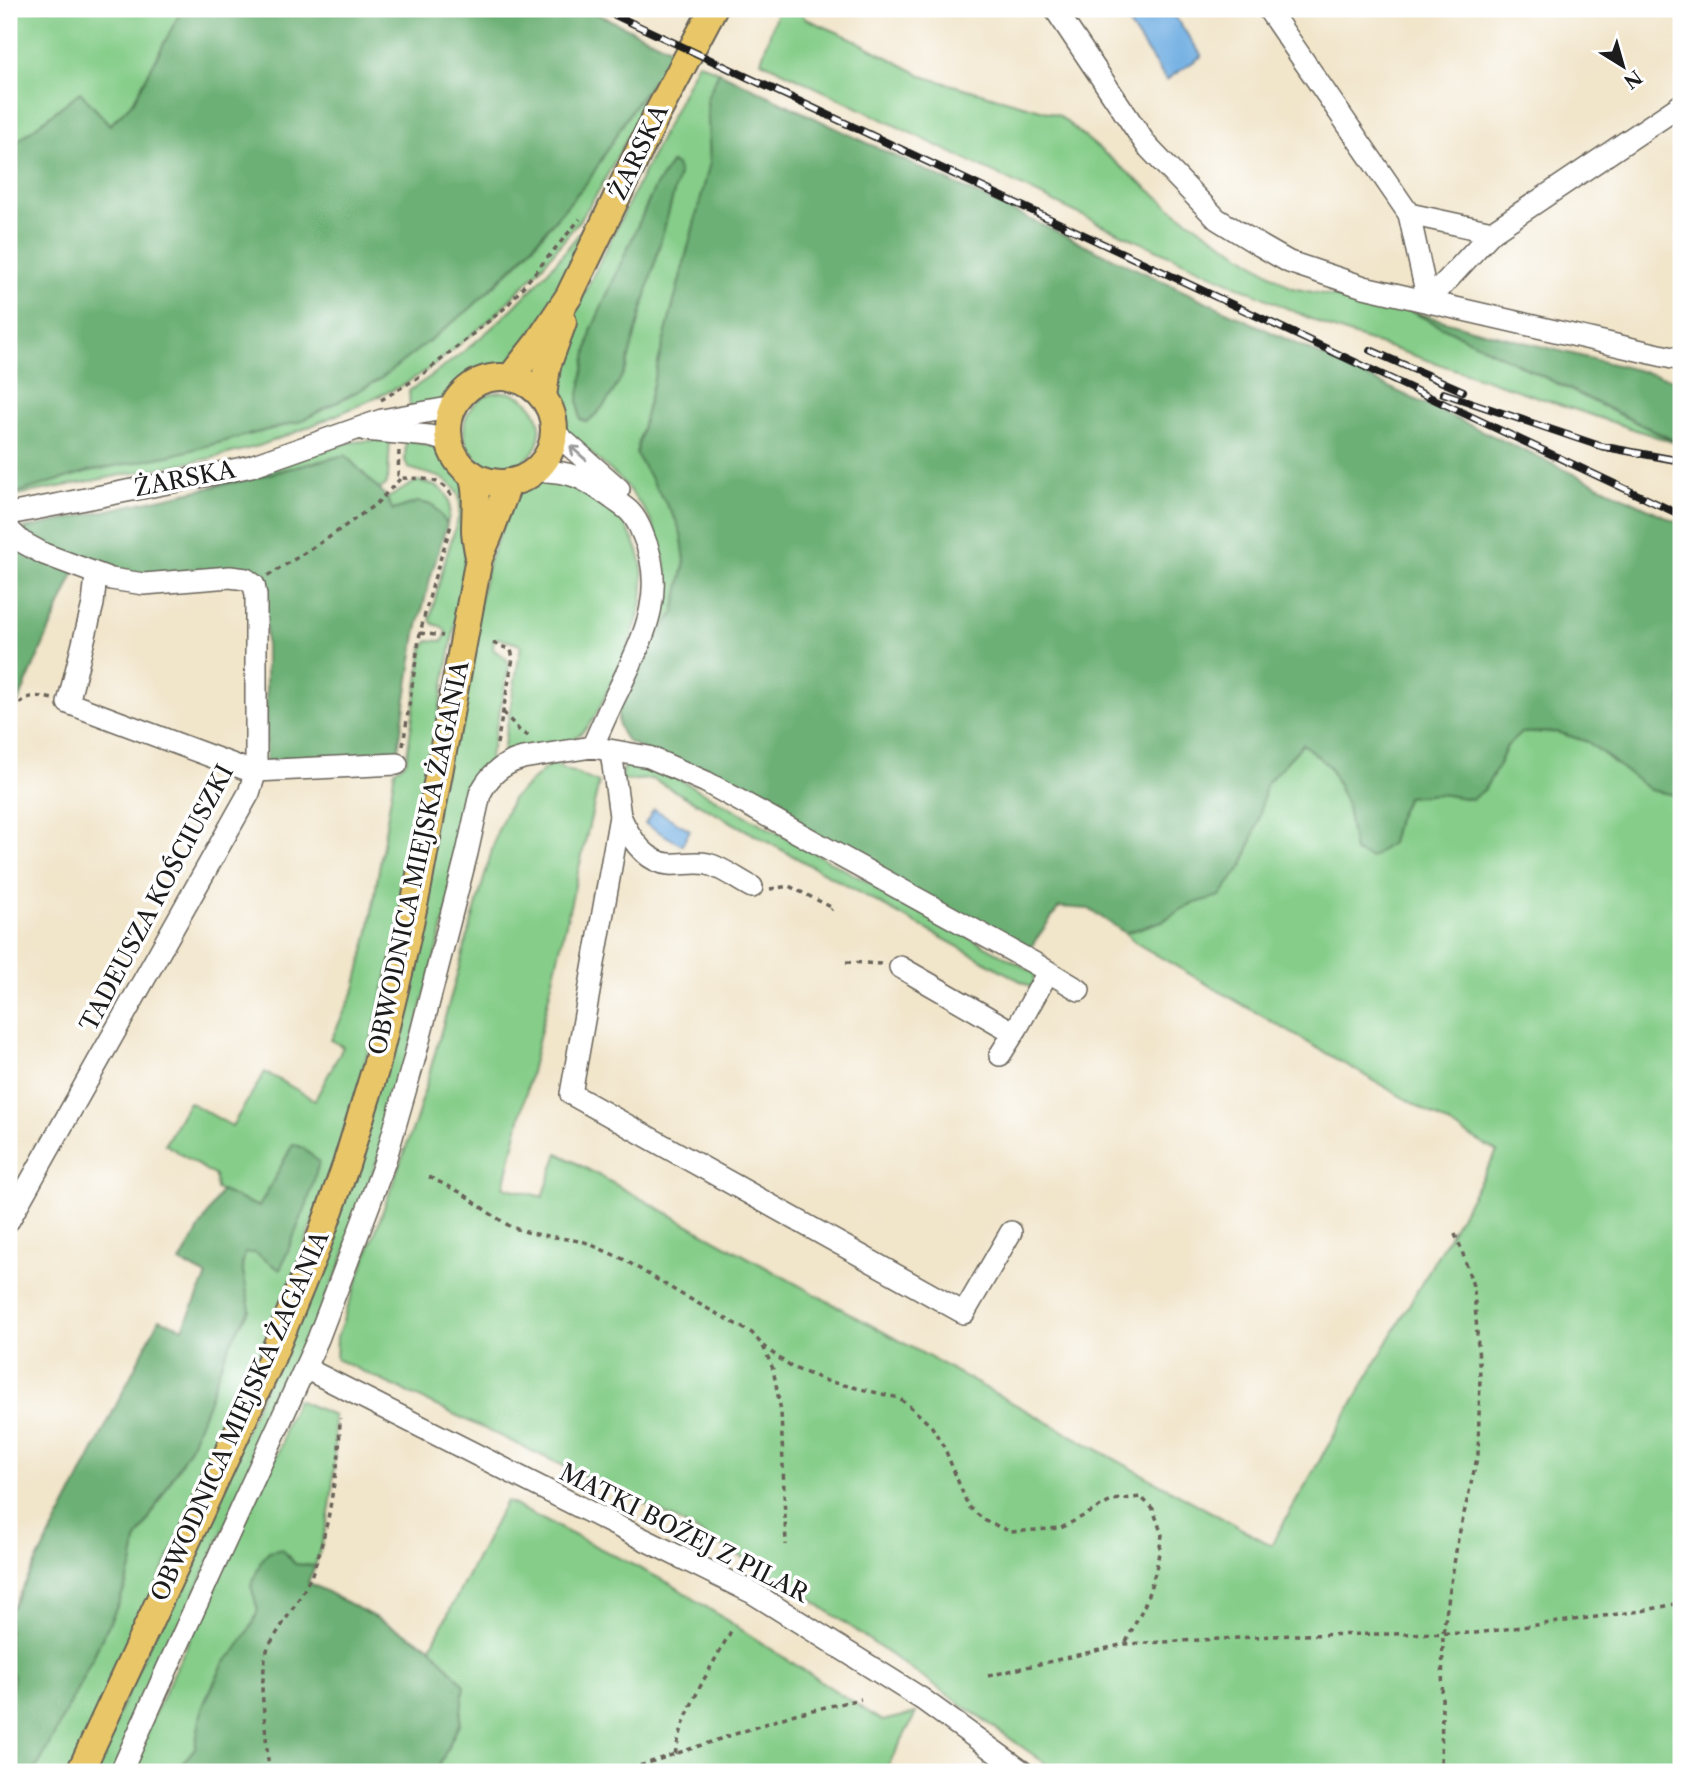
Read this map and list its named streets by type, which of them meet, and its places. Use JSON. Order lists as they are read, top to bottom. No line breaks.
{"streets":{"main road":["ŻARSKA","OBWODNICA MIEJSKA ŻAGANIA"],"street":["TADEUSZA KOŚCIUSZKI","MATKI BOŻEJ Z PILAR"]},"crossings":[["ŻARSKA","OBWODNICA MIEJSKA ŻAGANIA"]],"north":"bottom right"}
